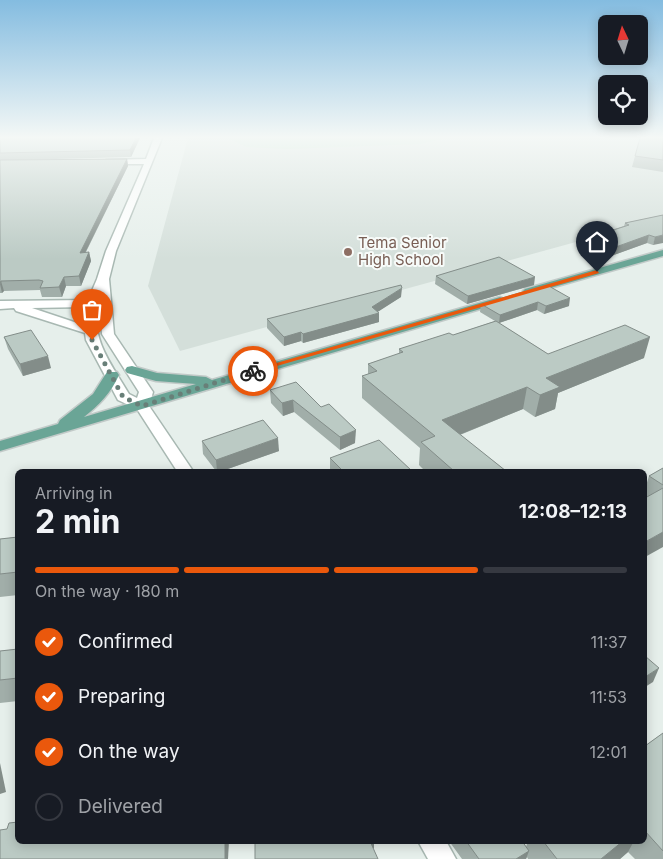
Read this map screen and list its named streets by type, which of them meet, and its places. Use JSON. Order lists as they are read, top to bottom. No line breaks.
{"places":["Tema Senior High School"],"north":"top","page":{"heading":["2 min","Arriving in","12:08–12:13"],"bar":"On the way · 180 m","list":[["Confirmed","11:37"],["Preparing","11:53"],["On the way","12:01"],"Delivered"]}}
